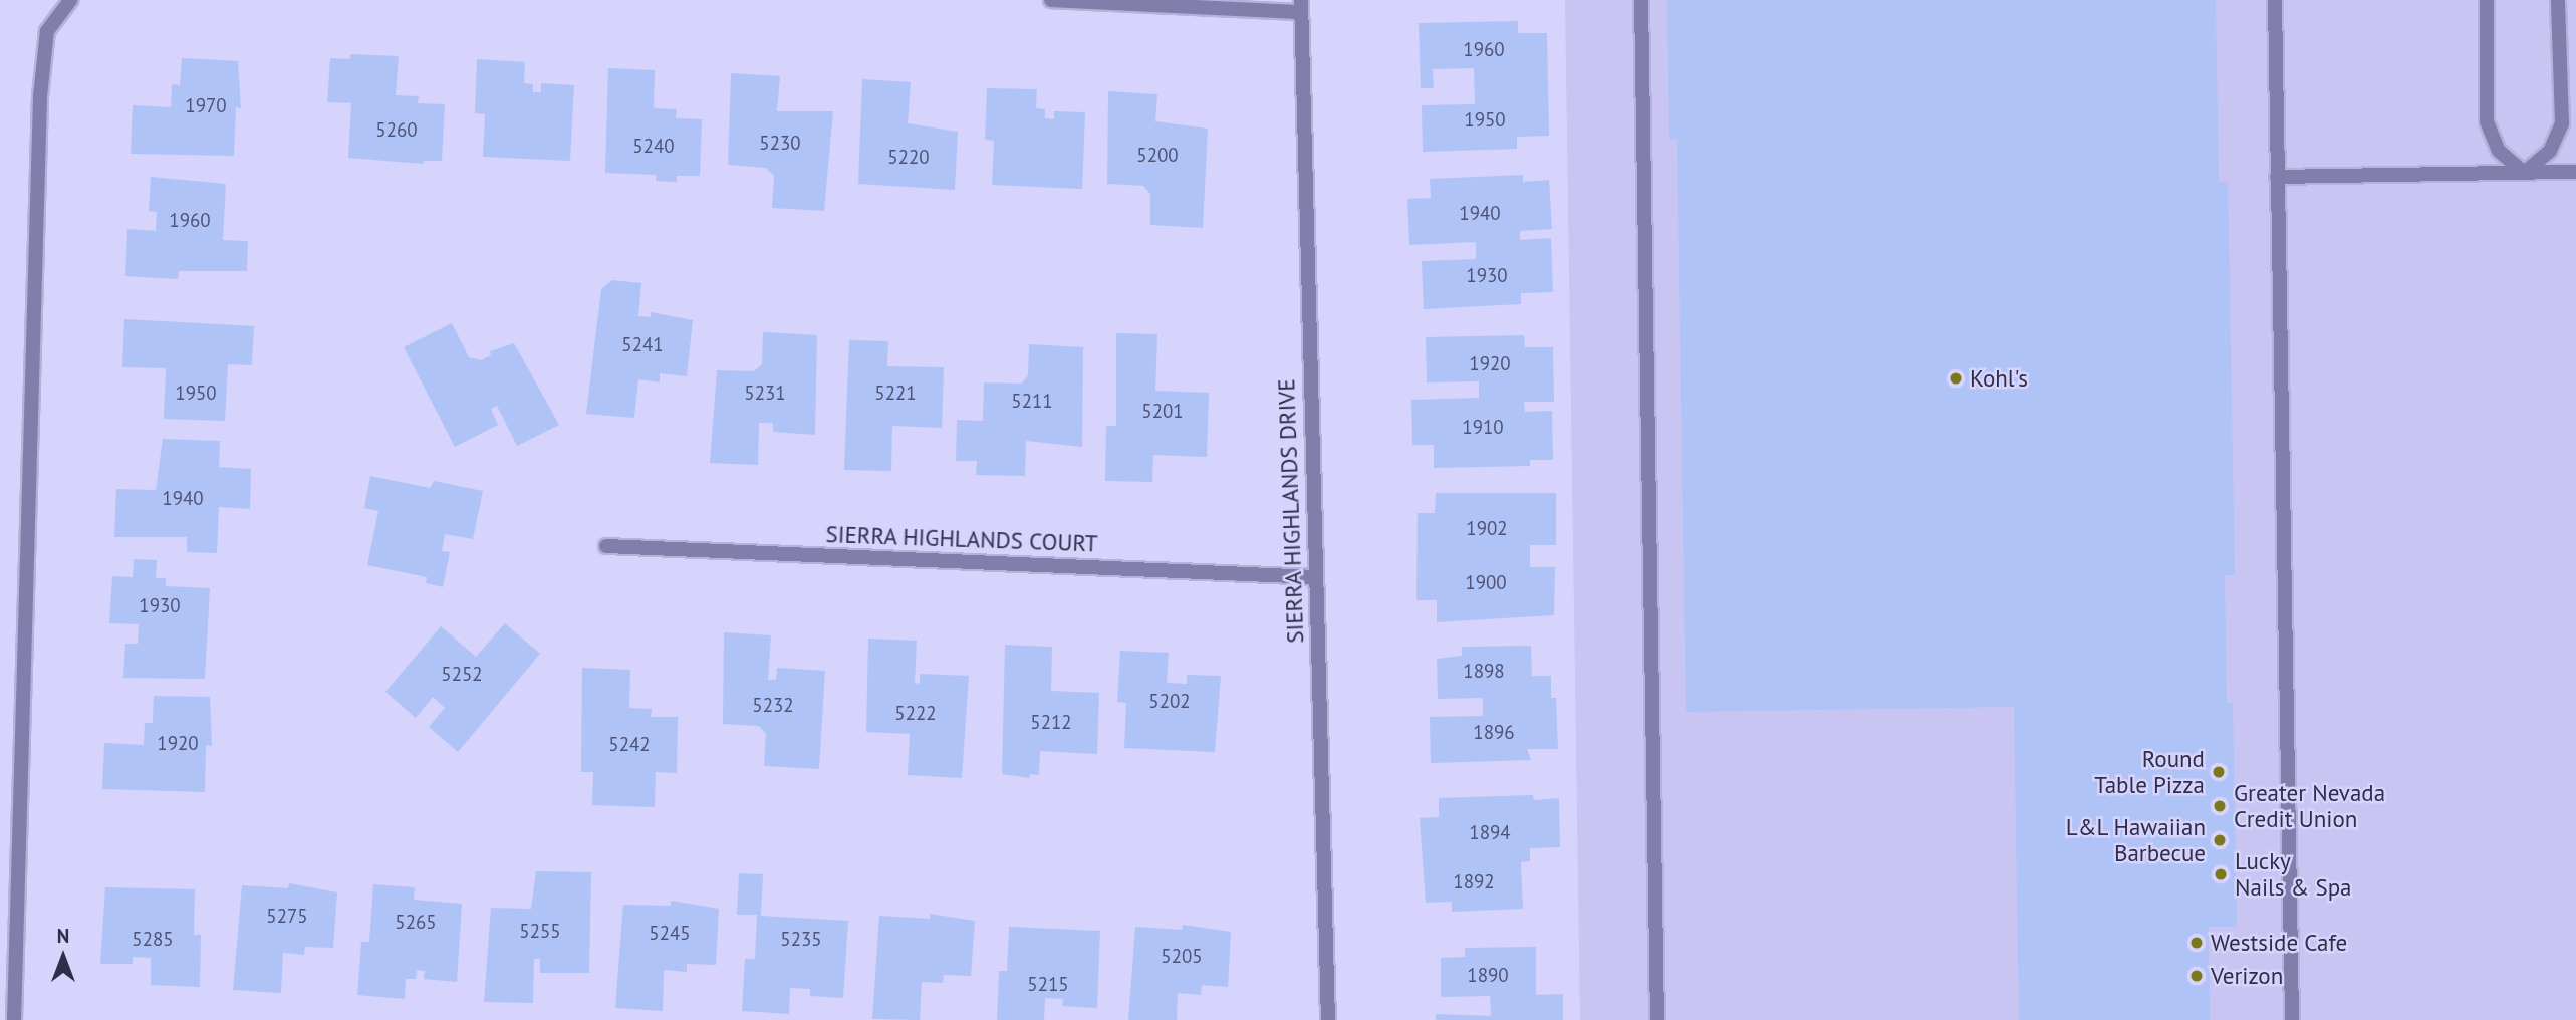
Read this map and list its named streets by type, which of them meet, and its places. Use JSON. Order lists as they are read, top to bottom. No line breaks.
{"streets":{"street":["SIERRA HIGHLANDS DRIVE","SIERRA HIGHLANDS COURT"]},"crossings":[["SIERRA HIGHLANDS DRIVE","SIERRA HIGHLANDS COURT"]],"places":["Kohl's","Round Table Pizza","Greater Nevada Credit Union","L&L Hawaiian Barbecue","Lucky Nails & Spa","Westside Cafe","Verizon"],"house_numbers":["1960","1970","1950","5260","5230","5240","5200","5220","1940","1960","1930","5241","1920","1950","5231","5221","5211","5201","1910","1940","1902","1900","1930","1898","5252","5202","5232","5222","5212","1896","1920","5242","1894","1892","5275","5265","5255","5245","5285","5235","5205","1890","5215"],"north":"top"}
